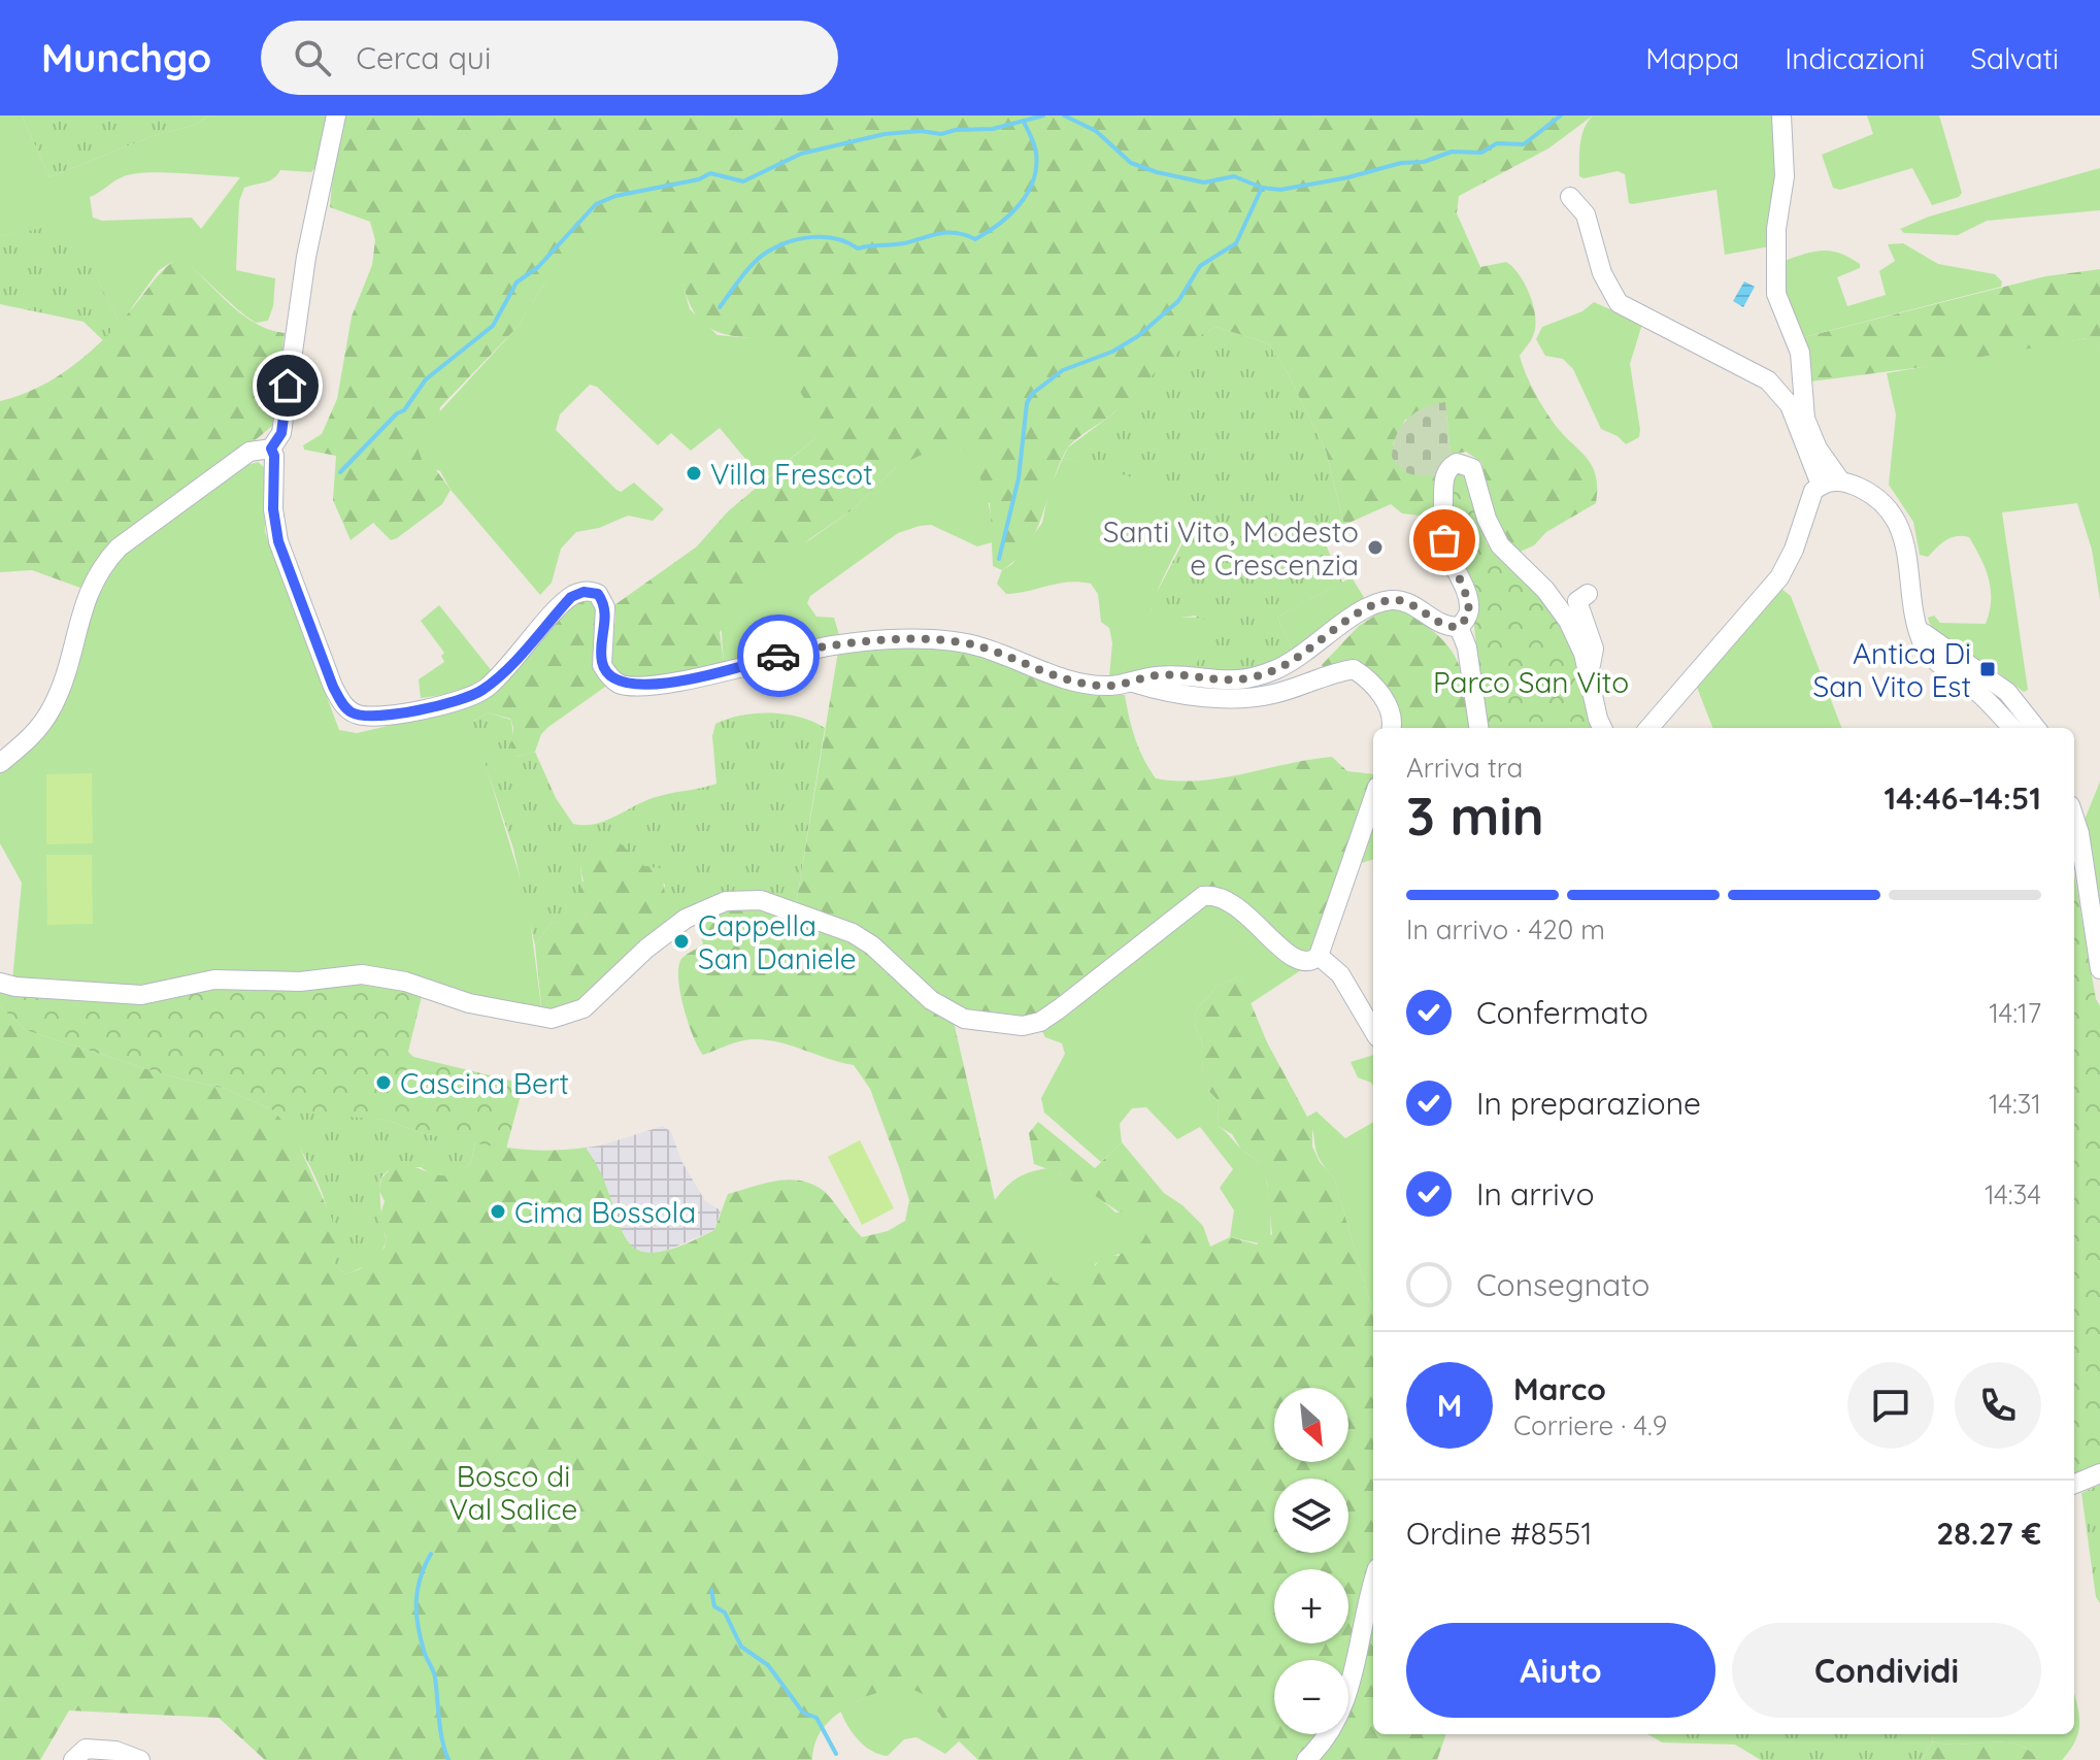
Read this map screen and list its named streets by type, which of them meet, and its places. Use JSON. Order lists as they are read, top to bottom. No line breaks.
{"parks":["Parco San Vito","Bosco di Val Salice"],"places":{"other":["Villa Frescot","Santi Vito, Modesto e Crescenzia","Cappella San Daniele","Cascina Bert","Cima Bossola"],"transit":["Antica Di San Vito Est"]},"north":"bottom right","page":{"header":"Munchgo","search":"Cerca qui","nav":["Mappa","Indicazioni","Salvati"],"heading":["3 min","Arriva tra","14:46–14:51"],"panel":["Marco","Corriere · 4.9","Ordine #8551","28.27 €"],"bar":"In arrivo · 420 m","list":[["Confermato","14:17"],["In preparazione","14:31"],["In arrivo","14:34"],"Consegnato"],"round":"M","map_buttons":["+","−"],"buttons":["Aiuto","Condividi"]}}
